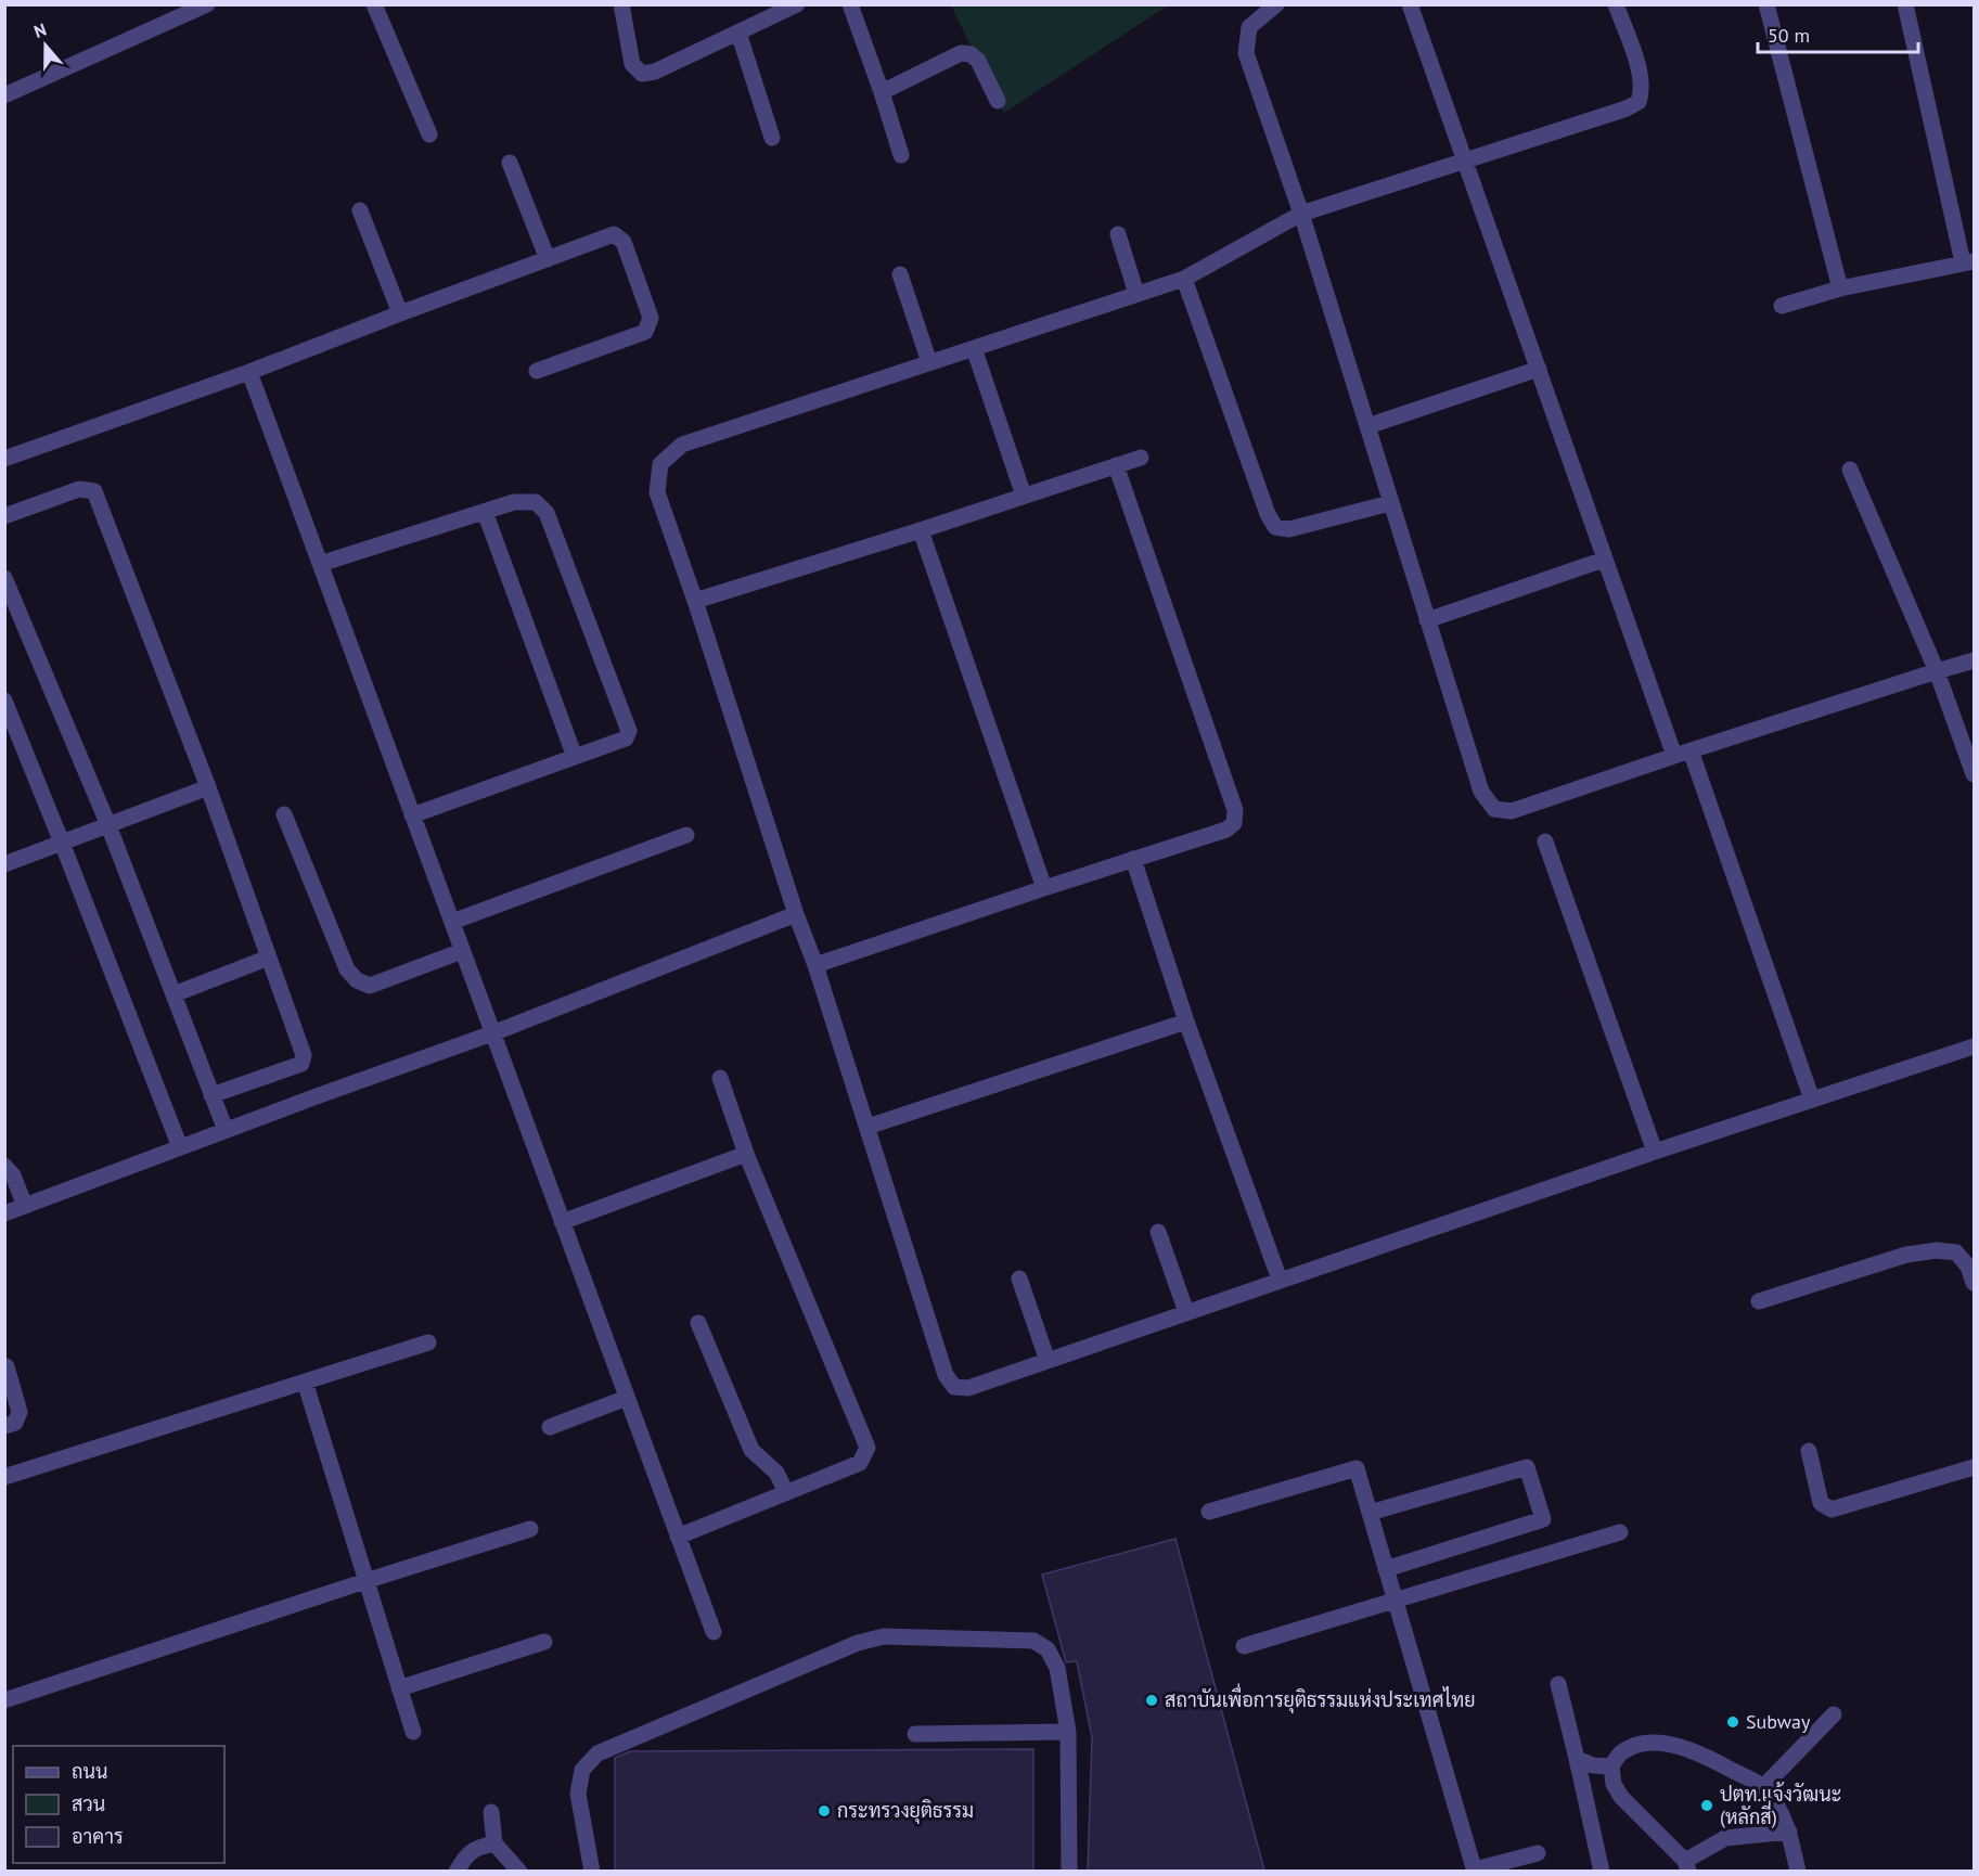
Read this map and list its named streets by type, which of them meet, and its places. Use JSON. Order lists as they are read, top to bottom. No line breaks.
{"places":["สถาบันเพื่อการยุติธรรมแห่งประเทศไทย","Subway","ปตท.แจ้งวัฒนะ (หลักสี่)","กระทรวงยุติธรรม"],"legend":["ถนน","สวน","อาคาร"],"scale_bar":"50 m","north":"top"}
